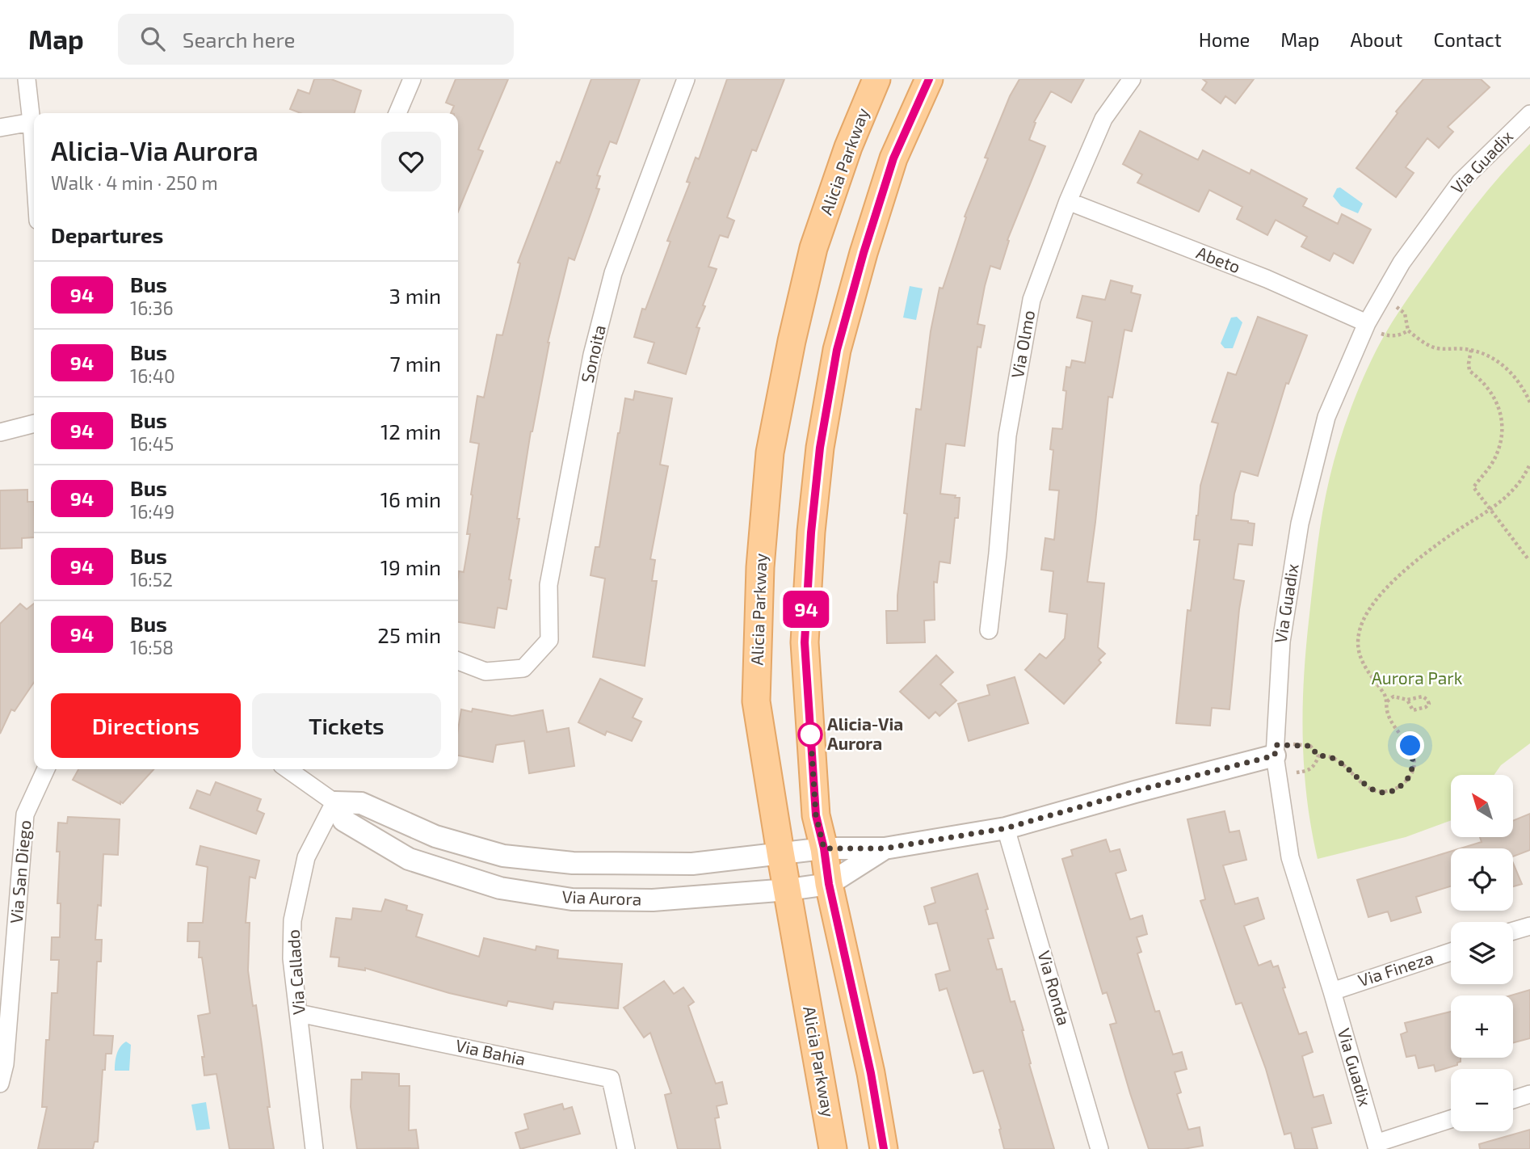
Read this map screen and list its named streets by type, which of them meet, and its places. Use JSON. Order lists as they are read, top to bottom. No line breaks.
{"streets":{"main road":["Alicia Parkway"],"street":["Via Guadix","Abeto","Via Olmo","Sonoita","Via San Diego","Via Aurora","Via Fineza","Via Callado","Via Ronda","Via Bahia"]},"crossings":[["Alicia Parkway","Via Aurora"],["Via Guadix","Abeto"],["Via Guadix","Via Aurora"],["Via Guadix","Via Fineza"],["Abeto","Via Olmo"],["Via Aurora","Via Callado"],["Via Aurora","Via Ronda"],["Via Callado","Via Bahia"]],"parks":["Aurora Park"],"places":["Alicia-Via Aurora"],"lines":["bus line 94"],"north":"top left","page":{"header":"Map","search":"Search here","nav":["Home","Map","About","Contact"],"on_map":"94","heading":[["Alicia-Via Aurora","Walk · 4 min · 250 m"],"Departures"],"list":[{"mark":"94","name":"Bus","note":"16:36","value":"3 min"},{"mark":"94","name":"Bus","note":"16:40","value":"7 min"},{"mark":"94","name":"Bus","note":"16:45","value":"12 min"},{"mark":"94","name":"Bus","note":"16:49","value":"16 min"},{"mark":"94","name":"Bus","note":"16:52","value":"19 min"},{"mark":"94","name":"Bus","note":"16:58","value":"25 min"}],"buttons":["Directions","Tickets"],"map_buttons":["+","−"]}}
